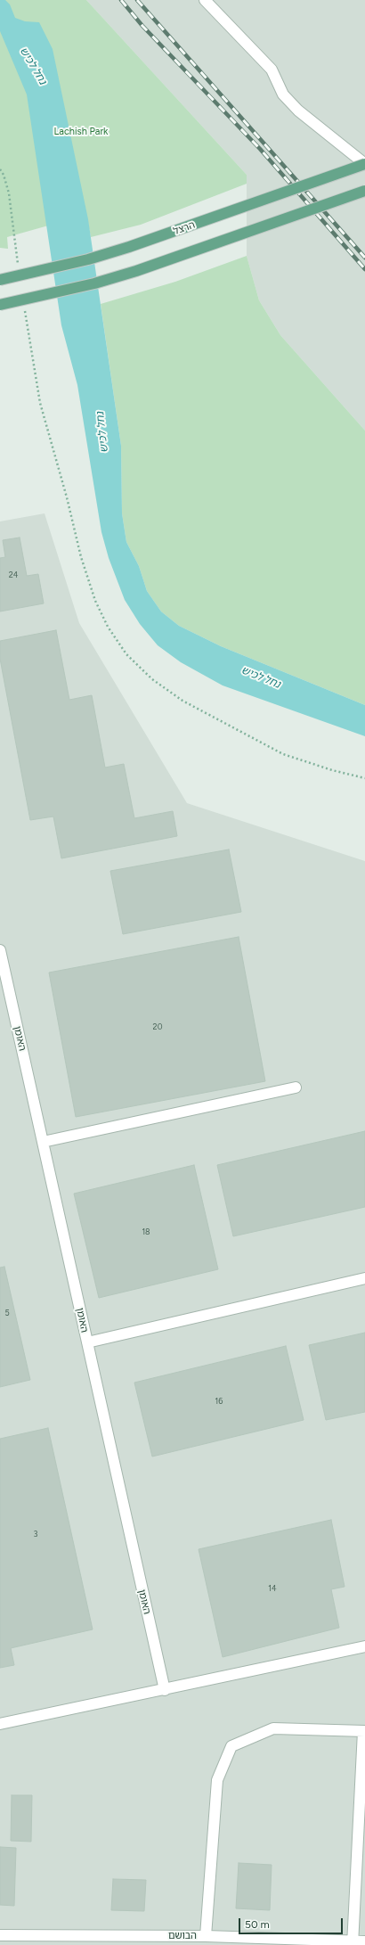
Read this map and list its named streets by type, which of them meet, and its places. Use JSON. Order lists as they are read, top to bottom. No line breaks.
{"streets":{"main road":["הרצל"],"street":["האומן","הבושם"]},"water":["נחל לכיש"],"parks":["Lachish Park"],"house_numbers":["24","20","18","5","16","3","14"],"scale_bar":"50 m"}
